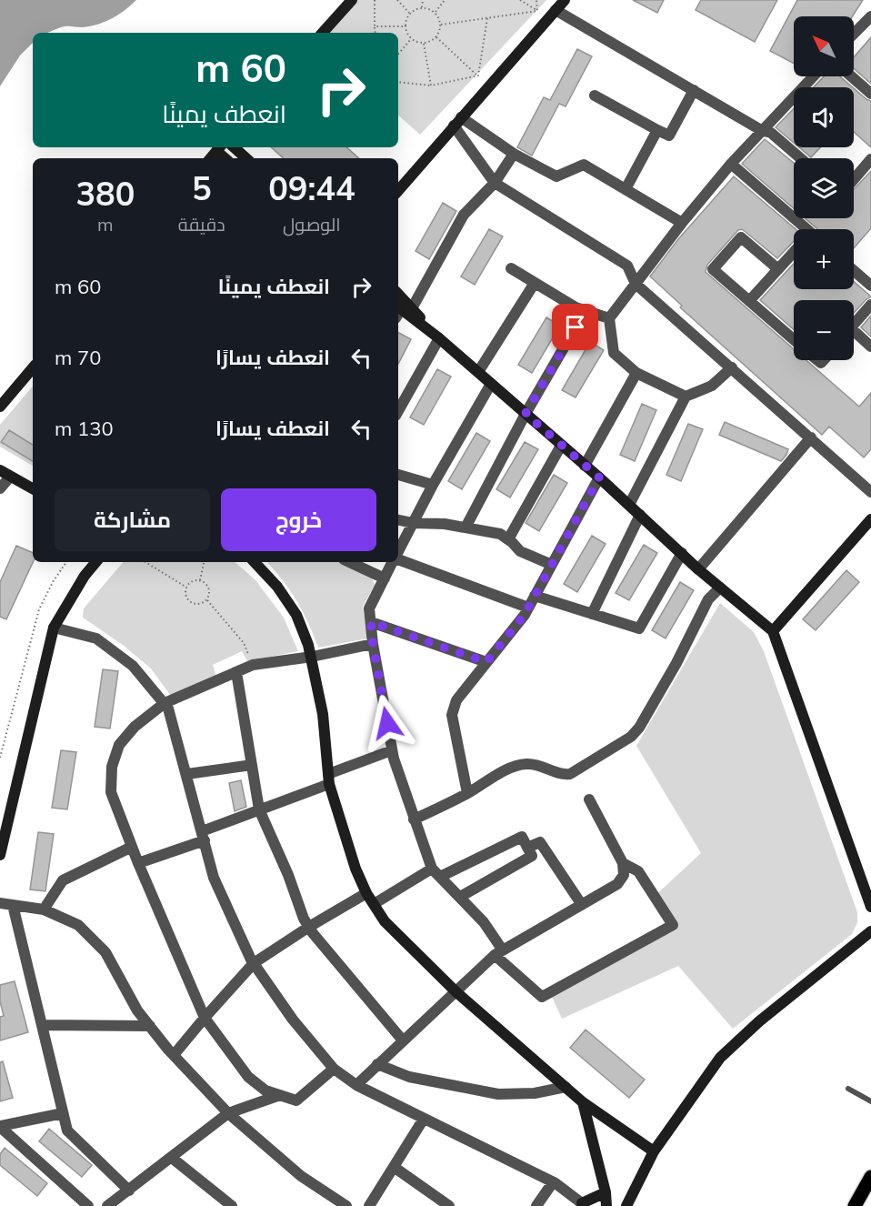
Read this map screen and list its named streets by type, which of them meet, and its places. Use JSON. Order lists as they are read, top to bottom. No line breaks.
{"north":"top left","page":{"map_buttons":["+","−"],"turn":["60 m","انعطف يمينًا"],"eta":["09:44","الوصول","5","دقيقة","380","m"],"list":[{"name":"انعطف يمينًا","value":"60 m"},{"name":"انعطف يسارًا","value":"70 m"},{"name":"انعطف يسارًا","value":"130 m"}],"buttons":["خروج","مشاركة"]}}
